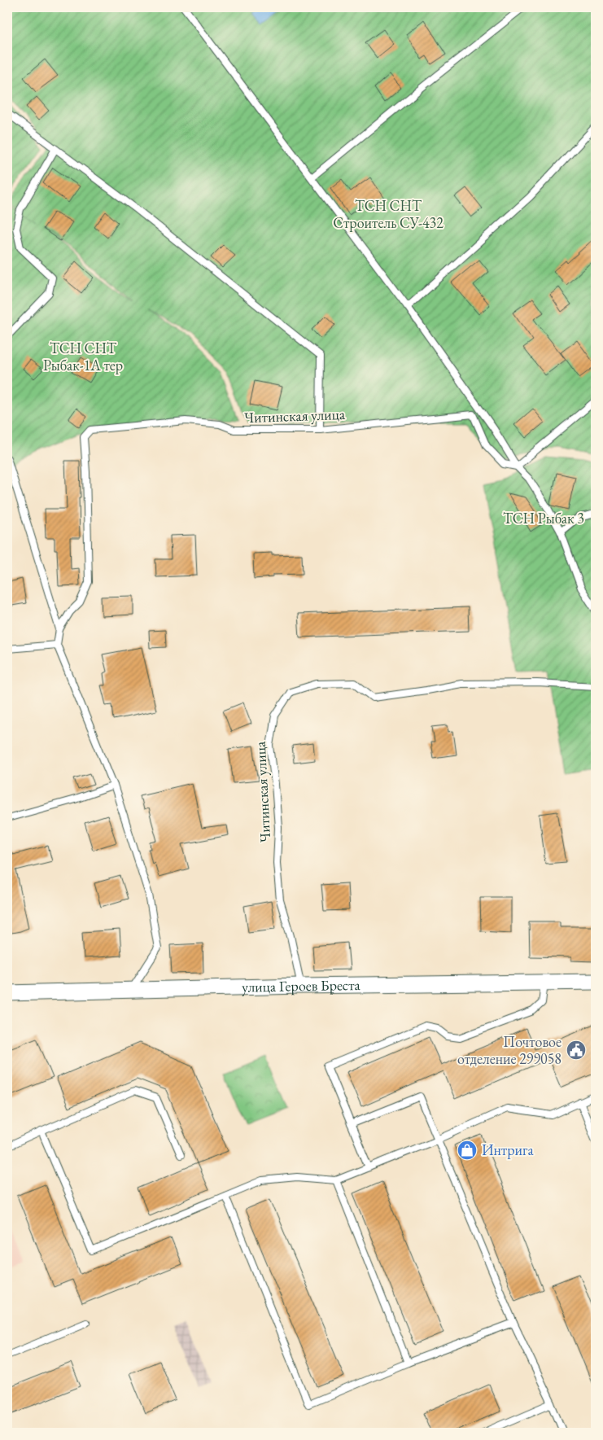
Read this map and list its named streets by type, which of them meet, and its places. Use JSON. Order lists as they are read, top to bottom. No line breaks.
{"streets":{"street":["улица Героев Бреста"],"lane":["Читинская улица"]},"crossings":[["Читинская улица","улица Героев Бреста"]],"parks":["ТСН СНТ Строитель СУ-432","ТСН СНТ Рыбак-1А тер","ТСН Рыбак 3"],"places":{"public building":["Почтовое отделение 299058"],"shop":["Интрига"]}}
